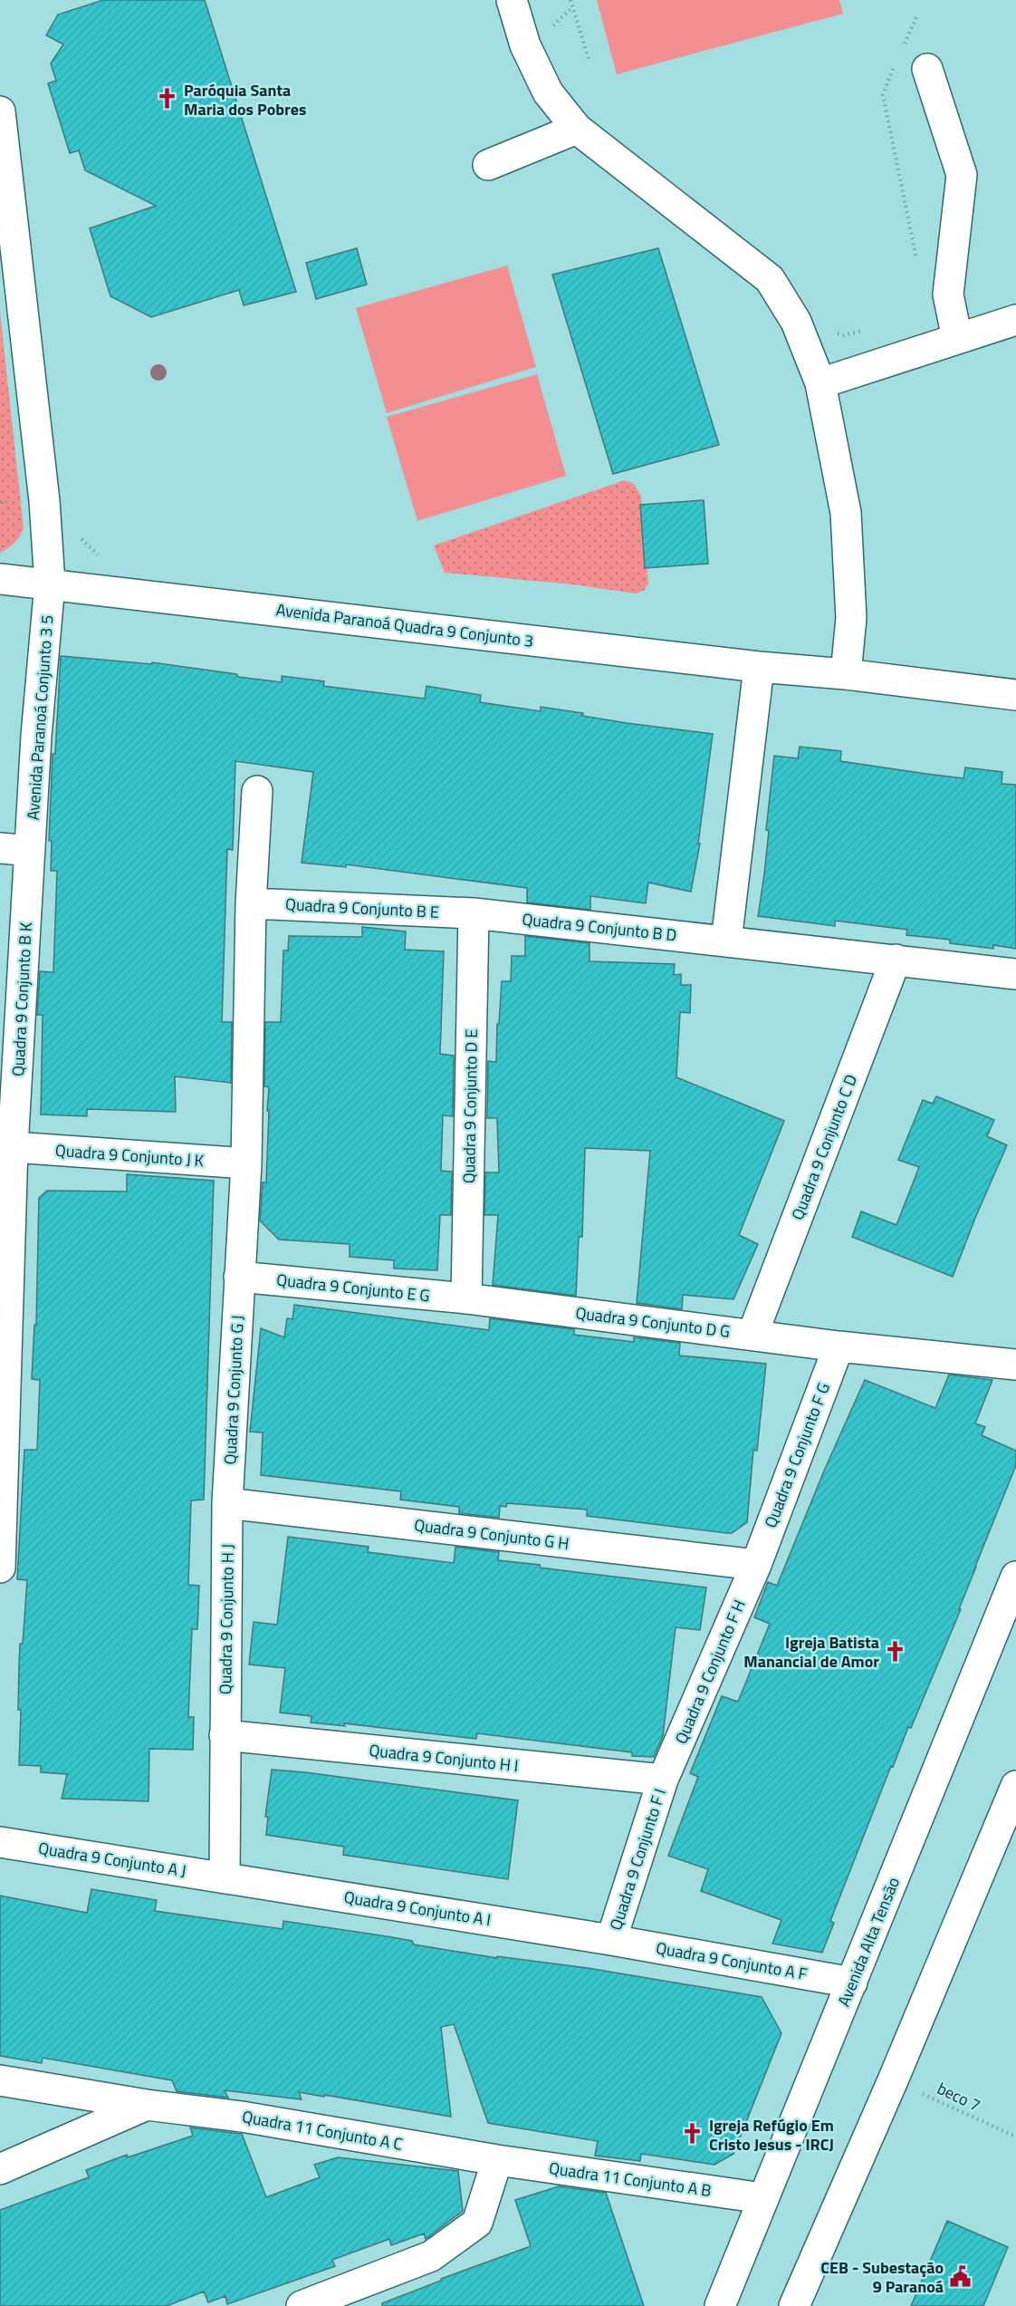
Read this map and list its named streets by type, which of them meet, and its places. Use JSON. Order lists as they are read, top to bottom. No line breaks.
{"streets":{"street":["Avenida Paranoá Quadra 9 Conjunto 3","Avenida Paranoá Conjunto 3 5","Quadra 9 Conjunto B E","Quadra 9 Conjunto B D","Quadra 9 Conjunto B K","Quadra 9 Conjunto D E","Quadra 9 Conjunto C D","Quadra 9 Conjunto J K","Quadra 9 Conjunto E G","Quadra 9 Conjunto D G","Quadra 9 Conjunto G J","Quadra 9 Conjunto F G","Quadra 9 Conjunto G H","Quadra 9 Conjunto H J","Quadra 9 Conjunto F H","Quadra 9 Conjunto H I","Quadra 9 Conjunto A J","Quadra 9 Conjunto F I","Quadra 9 Conjunto A I","Avenida Alta Tensão","Quadra 9 Conjunto A F","Quadra 11 Conjunto A C","Quadra 11 Conjunto A B"],"path":["beco 7"]},"crossings":[["Avenida Paranoá Quadra 9 Conjunto 3","Avenida Paranoá Conjunto 3 5"],["Avenida Paranoá Conjunto 3 5","Quadra 9 Conjunto B K"],["Quadra 9 Conjunto B E","Quadra 9 Conjunto B D"],["Quadra 9 Conjunto B E","Quadra 9 Conjunto D E"],["Quadra 9 Conjunto B E","Quadra 9 Conjunto G J"],["Quadra 9 Conjunto B D","Quadra 9 Conjunto D E"],["Quadra 9 Conjunto B D","Quadra 9 Conjunto C D"],["Quadra 9 Conjunto B K","Quadra 9 Conjunto J K"],["Quadra 9 Conjunto D E","Quadra 9 Conjunto E G"],["Quadra 9 Conjunto D E","Quadra 9 Conjunto D G"],["Quadra 9 Conjunto C D","Quadra 9 Conjunto D G"],["Quadra 9 Conjunto J K","Quadra 9 Conjunto G J"],["Quadra 9 Conjunto E G","Quadra 9 Conjunto D G"],["Quadra 9 Conjunto E G","Quadra 9 Conjunto G J"],["Quadra 9 Conjunto D G","Quadra 9 Conjunto F G"],["Quadra 9 Conjunto G J","Quadra 9 Conjunto G H"],["Quadra 9 Conjunto G J","Quadra 9 Conjunto H J"],["Quadra 9 Conjunto F G","Quadra 9 Conjunto G H"],["Quadra 9 Conjunto F G","Quadra 9 Conjunto F H"],["Quadra 9 Conjunto G H","Quadra 9 Conjunto H J"],["Quadra 9 Conjunto G H","Quadra 9 Conjunto F H"],["Quadra 9 Conjunto H J","Quadra 9 Conjunto H I"],["Quadra 9 Conjunto H J","Quadra 9 Conjunto A J"],["Quadra 9 Conjunto H J","Quadra 9 Conjunto A I"],["Quadra 9 Conjunto F H","Quadra 9 Conjunto H I"],["Quadra 9 Conjunto F H","Quadra 9 Conjunto F I"],["Quadra 9 Conjunto H I","Quadra 9 Conjunto F I"],["Quadra 9 Conjunto A J","Quadra 9 Conjunto A I"],["Quadra 9 Conjunto F I","Quadra 9 Conjunto A I"],["Quadra 9 Conjunto F I","Quadra 9 Conjunto A F"],["Quadra 9 Conjunto A I","Quadra 9 Conjunto A F"],["Avenida Alta Tensão","Quadra 9 Conjunto A F"],["Avenida Alta Tensão","Quadra 11 Conjunto A B"],["Quadra 11 Conjunto A C","Quadra 11 Conjunto A B"]],"places":{"church":["Paróquia Santa Maria dos Pobres","Igreja Batista Manancial de Amor","Igreja Refúgio Em Cristo Jesus - IRCJ"],"public building":["CEB - Subestação 9 Paranoá"]}}
